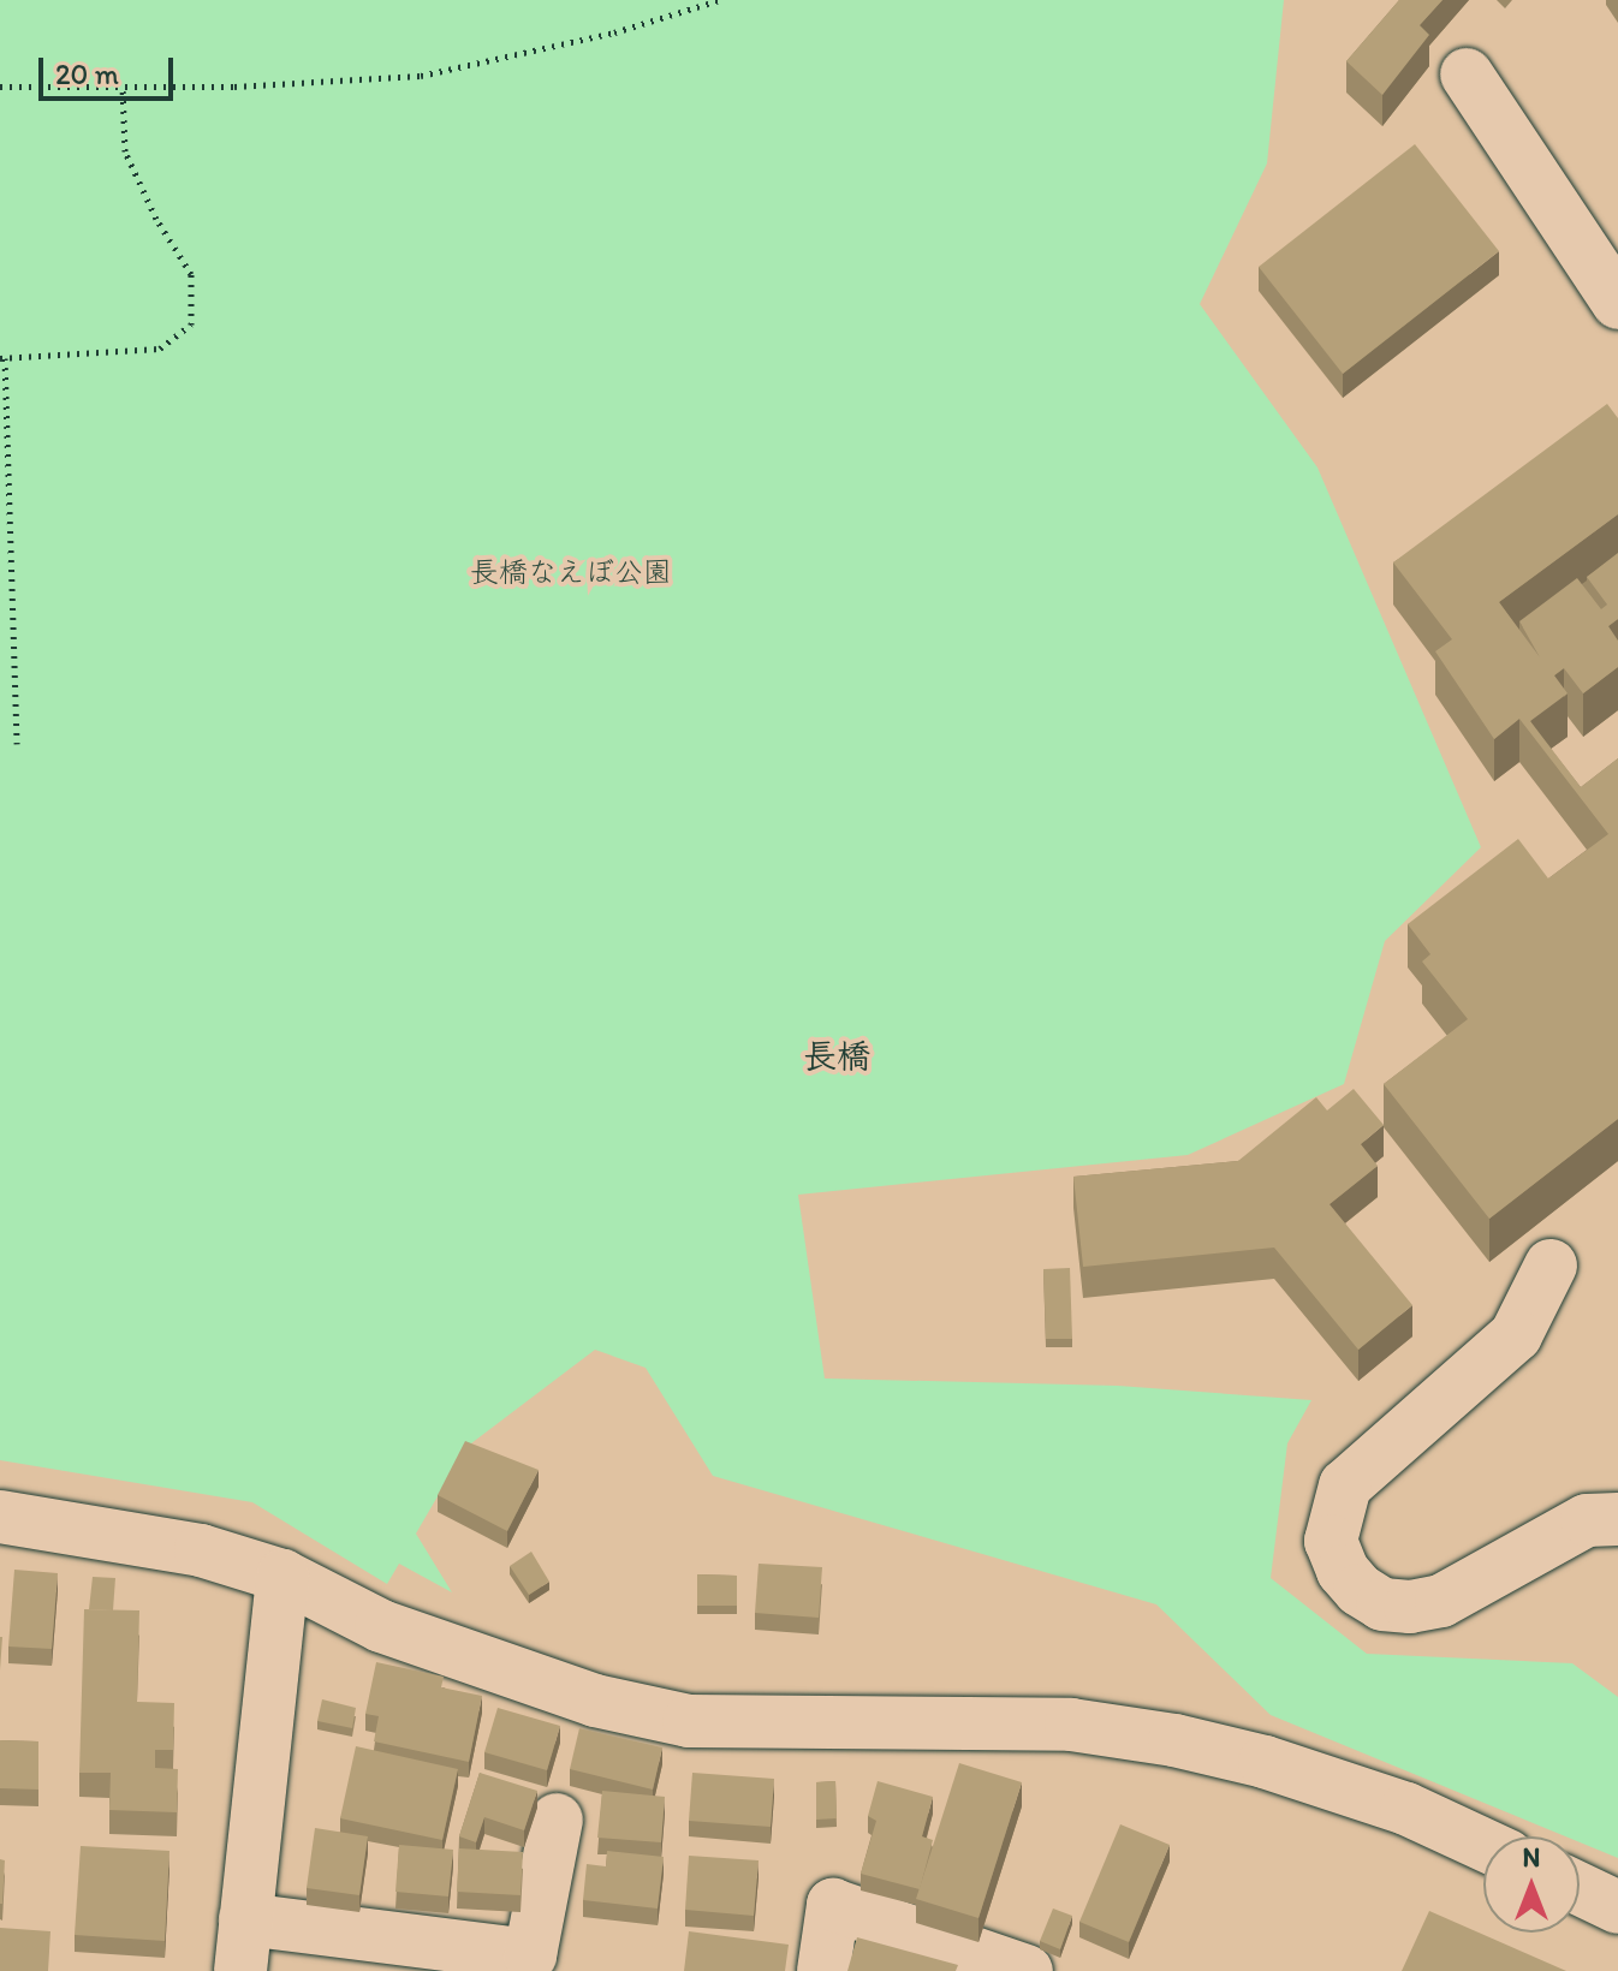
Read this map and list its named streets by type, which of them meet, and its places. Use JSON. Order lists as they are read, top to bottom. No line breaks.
{"districts":["長橋"],"parks":["長橋なえぼ公園"],"scale_bar":"20 m","north":"top"}
